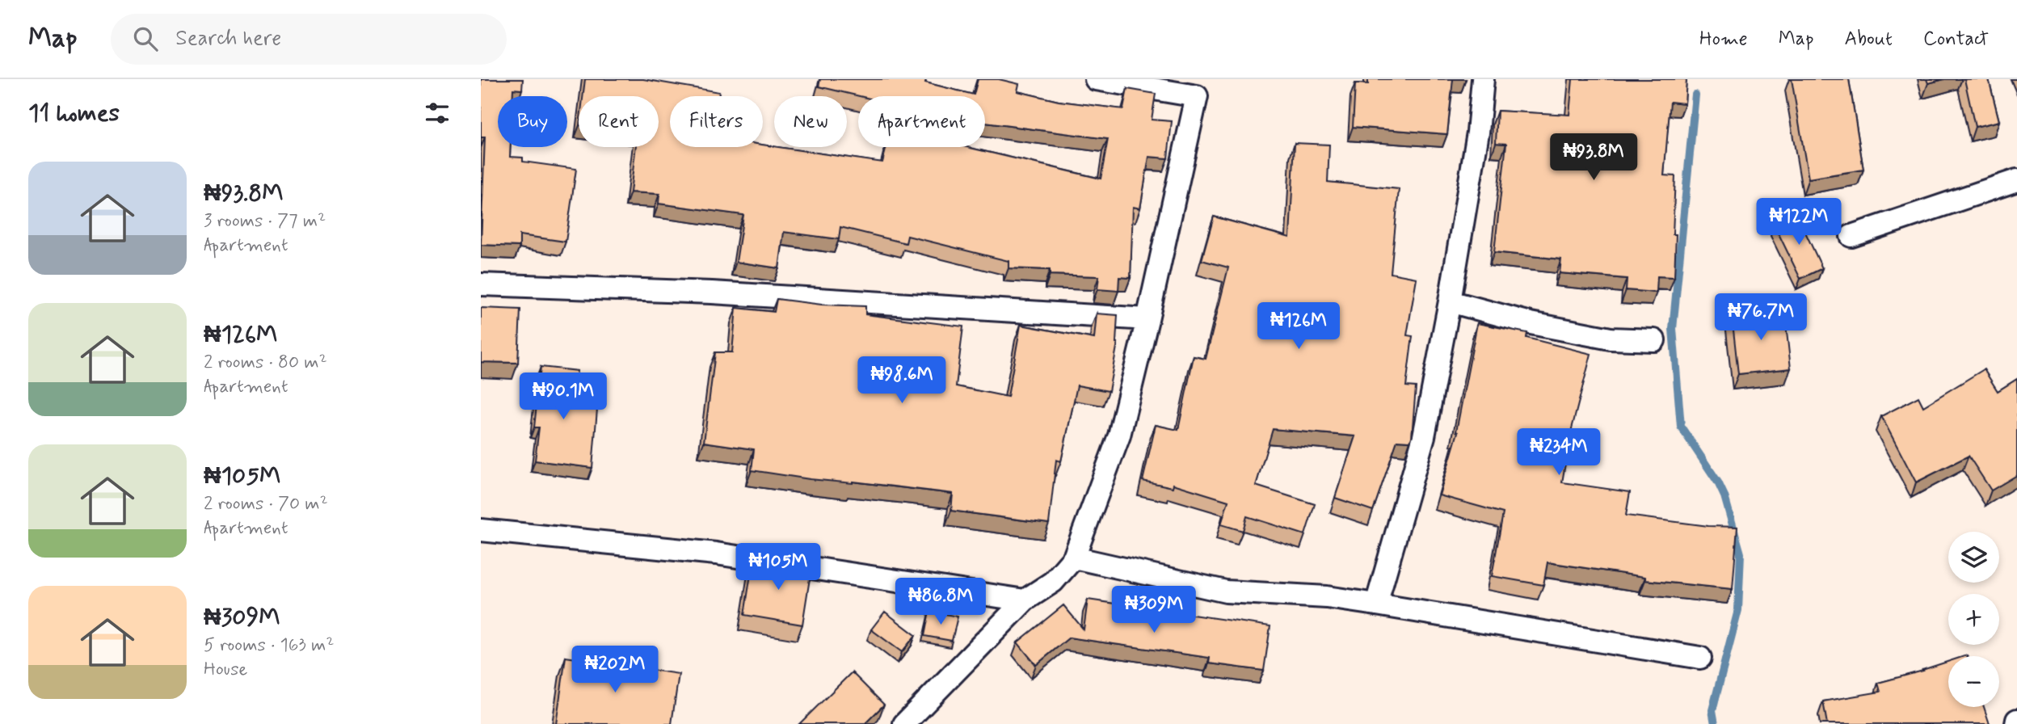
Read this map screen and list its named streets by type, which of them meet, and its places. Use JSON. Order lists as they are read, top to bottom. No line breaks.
{"page":{"header":"Map","search":"Search here","nav":["Home","Map","About","Contact"],"heading":"11 homes","chip":["Buy","Rent","Filters","New","Apartment"],"price":["₦93.8M","₦122M","₦76.7M","₦126M","₦98.6M","₦90.1M","₦234M","₦105M","₦86.8M","₦309M","₦202M"],"list":[{"name":"₦93.8M","note":"3 rooms · 77 m² · Apartment"},{"name":"₦126M","note":"2 rooms · 80 m² · Apartment"},{"name":"₦105M","note":"2 rooms · 70 m² · Apartment"},{"name":"₦309M","note":"5 rooms · 163 m² · House"}],"map_buttons":["+","−"]}}
